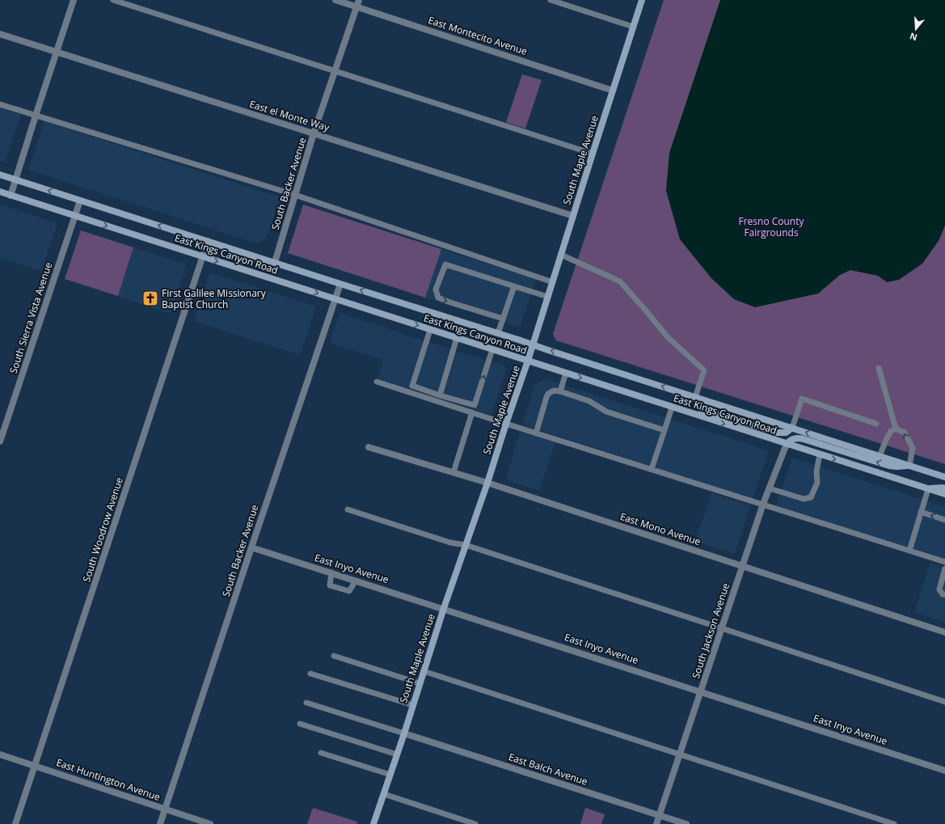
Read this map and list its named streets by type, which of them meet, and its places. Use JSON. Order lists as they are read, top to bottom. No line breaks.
{"streets":{"main road":["South Maple Avenue","East Kings Canyon Road"],"street":["East Montecito Avenue","East el Monte Way","South Backer Avenue","South Sierra Vista Avenue","East Mono Avenue","South Woodrow Avenue","East Inyo Avenue","South Jackson Avenue","East Balch Avenue","East Huntington Avenue"]},"crossings":[["East Montecito Avenue","South Maple Avenue"],["East Montecito Avenue","South Backer Avenue"],["East el Monte Way","South Maple Avenue"],["East el Monte Way","South Backer Avenue"],["South Maple Avenue","East Kings Canyon Road"],["South Maple Avenue","East Mono Avenue"],["South Maple Avenue","East Inyo Avenue"],["South Maple Avenue","East Balch Avenue"],["South Backer Avenue","East Kings Canyon Road"],["South Backer Avenue","East Inyo Avenue"],["South Backer Avenue","East Huntington Avenue"],["East Kings Canyon Road","South Sierra Vista Avenue"],["East Kings Canyon Road","South Woodrow Avenue"],["East Kings Canyon Road","South Jackson Avenue"],["East Mono Avenue","South Jackson Avenue"],["South Woodrow Avenue","East Huntington Avenue"],["East Inyo Avenue","South Jackson Avenue"],["South Jackson Avenue","East Balch Avenue"]],"parks":["Fresno County Fairgrounds"],"places":{"church":["First Galilee Missionary Baptist Church"]},"north":"bottom"}
